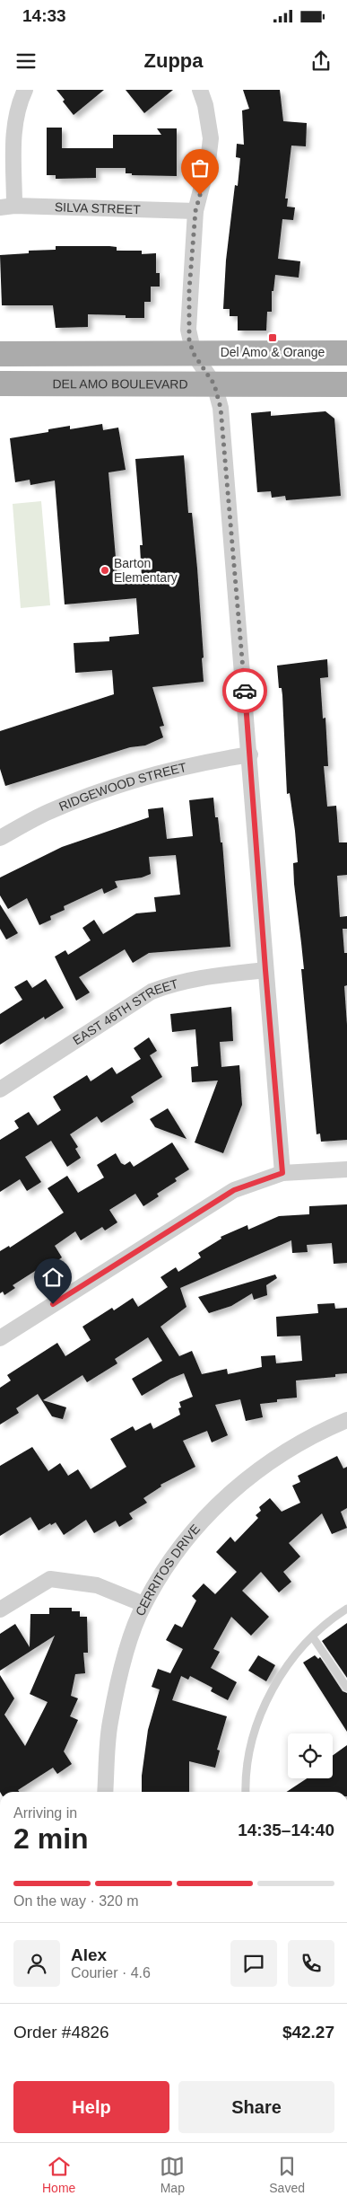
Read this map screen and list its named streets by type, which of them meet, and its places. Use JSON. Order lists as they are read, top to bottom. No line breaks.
{"streets":{"main road":["DEL AMO BOULEVARD"],"street":["SILVA STREET","RIDGEWOOD STREET","EAST 46TH STREET","CERRITOS DRIVE"]},"places":{"transit":["Del Amo & Orange"],"other":["Barton Elementary"]},"page":{"status":"14:33","header":"Zuppa","heading":["2 min","Arriving in","14:35–14:40"],"panel":["Alex","Courier · 4.6","Order #4826","$42.27"],"bar":"On the way · 320 m","buttons":["Help","Share"],"tabs":["Home","Map","Saved"]}}
